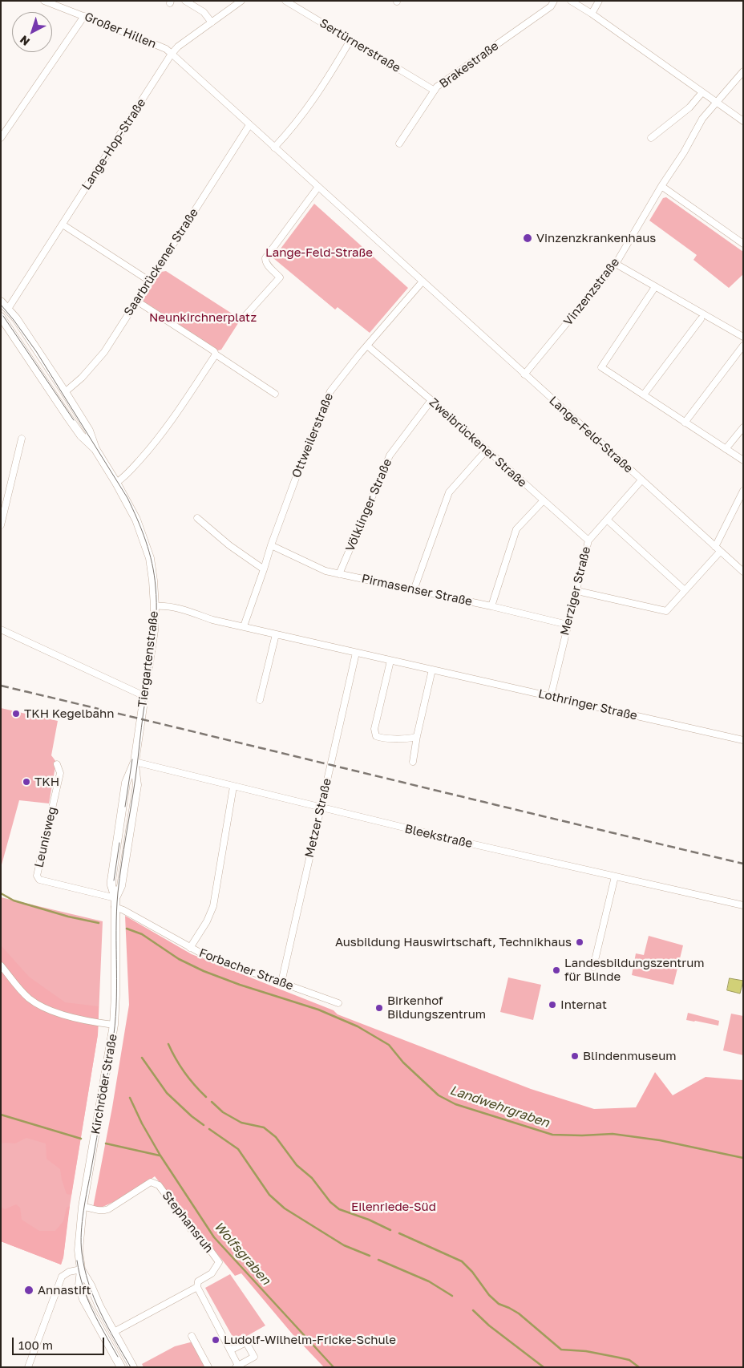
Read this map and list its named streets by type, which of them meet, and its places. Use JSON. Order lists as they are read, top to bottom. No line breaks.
{"streets":{"main road":["Tiergartenstraße","Kirchröder Straße"],"street":["Großer Hillen","Sertürnerstraße","Brakestraße","Lange-Hop-Straße","Saarbrückener Straße","Vinzenzstraße","Lange-Feld-Straße","Ottweilerstraße","Zweibrückener Straße","Völklinger Straße","Pirmasenser Straße","Merziger Straße","Lothringer Straße","Metzer Straße","Bleekstraße","Leunisweg","Forbacher Straße","Stephansruh"]},"crossings":[["Großer Hillen","Lange-Hop-Straße"],["Großer Hillen","Lange-Feld-Straße"],["Sertürnerstraße","Brakestraße"],["Lange-Hop-Straße","Lange-Feld-Straße"],["Lange-Hop-Straße","Tiergartenstraße"],["Saarbrückener Straße","Lange-Feld-Straße"],["Saarbrückener Straße","Tiergartenstraße"],["Vinzenzstraße","Lange-Feld-Straße"],["Lange-Feld-Straße","Ottweilerstraße"],["Lange-Feld-Straße","Merziger Straße"],["Ottweilerstraße","Zweibrückener Straße"],["Ottweilerstraße","Pirmasenser Straße"],["Ottweilerstraße","Lothringer Straße"],["Zweibrückener Straße","Völklinger Straße"],["Zweibrückener Straße","Merziger Straße"],["Völklinger Straße","Pirmasenser Straße"],["Pirmasenser Straße","Merziger Straße"],["Merziger Straße","Lothringer Straße"],["Tiergartenstraße","Lothringer Straße"],["Tiergartenstraße","Bleekstraße"],["Tiergartenstraße","Leunisweg"],["Tiergartenstraße","Kirchröder Straße"],["Lothringer Straße","Metzer Straße"],["Metzer Straße","Bleekstraße"],["Metzer Straße","Forbacher Straße"],["Leunisweg","Kirchröder Straße"],["Forbacher Straße","Kirchröder Straße"],["Kirchröder Straße","Stephansruh"]],"water":["Landwehrgraben","Wolfsgraben"],"parks":["Lange-Feld-Straße","Neunkirchnerplatz","Eilenriede-Süd"],"places":["Vinzenzkrankenhaus","TKH Kegelbahn","TKH","Ausbildung Hauswirtschaft, Technikhaus","Landesbildungszentrum für Blinde","Internat","Birkenhof Bildungszentrum","Blindenmuseum","Annastift","Ludolf-Wilhelm-Fricke-Schule"],"scale_bar":"100 m","north":"bottom left"}
